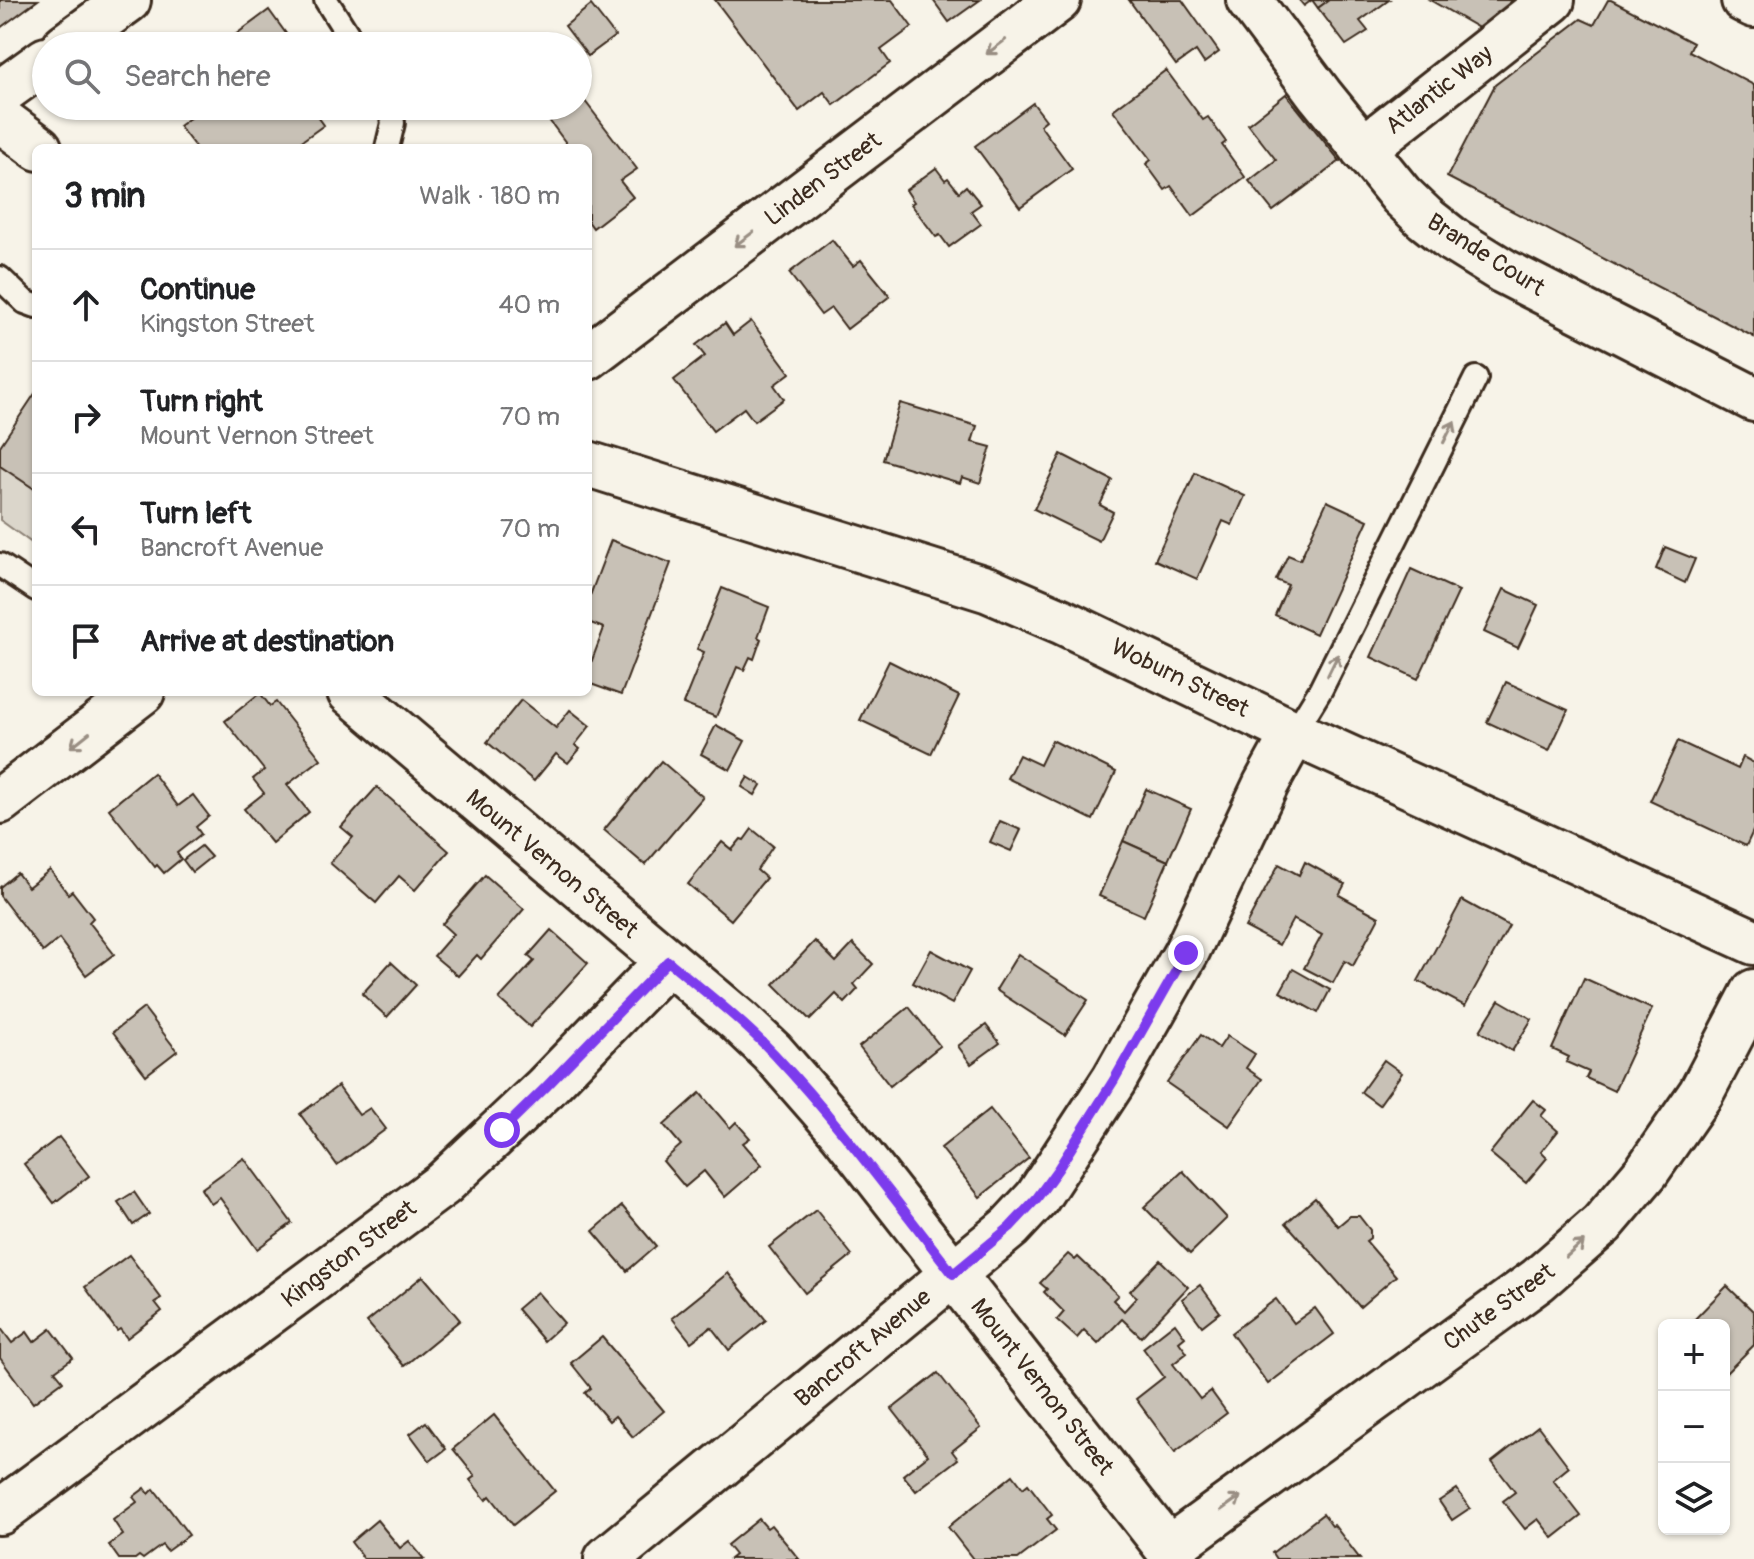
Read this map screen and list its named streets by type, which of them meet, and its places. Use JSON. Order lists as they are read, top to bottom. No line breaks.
{"streets":{"street":["Atlantic Way","Linden Street","Brande Court","Woburn Street","Mount Vernon Street","Kingston Street","Chute Street","Bancroft Avenue"]},"crossings":[["Atlantic Way","Brande Court"],["Woburn Street","Bancroft Avenue"],["Mount Vernon Street","Kingston Street"],["Mount Vernon Street","Chute Street"],["Mount Vernon Street","Bancroft Avenue"]],"one_way":["Linden Street","Chute Street"],"page":{"search":"Search here","heading":["3 min","Walk · 180 m"],"list":[["Continue","Kingston Street","40 m"],["Turn right","Mount Vernon Street","70 m"],["Turn left","Bancroft Avenue","70 m"],"Arrive at destination"],"map_buttons":["+","−"]}}
